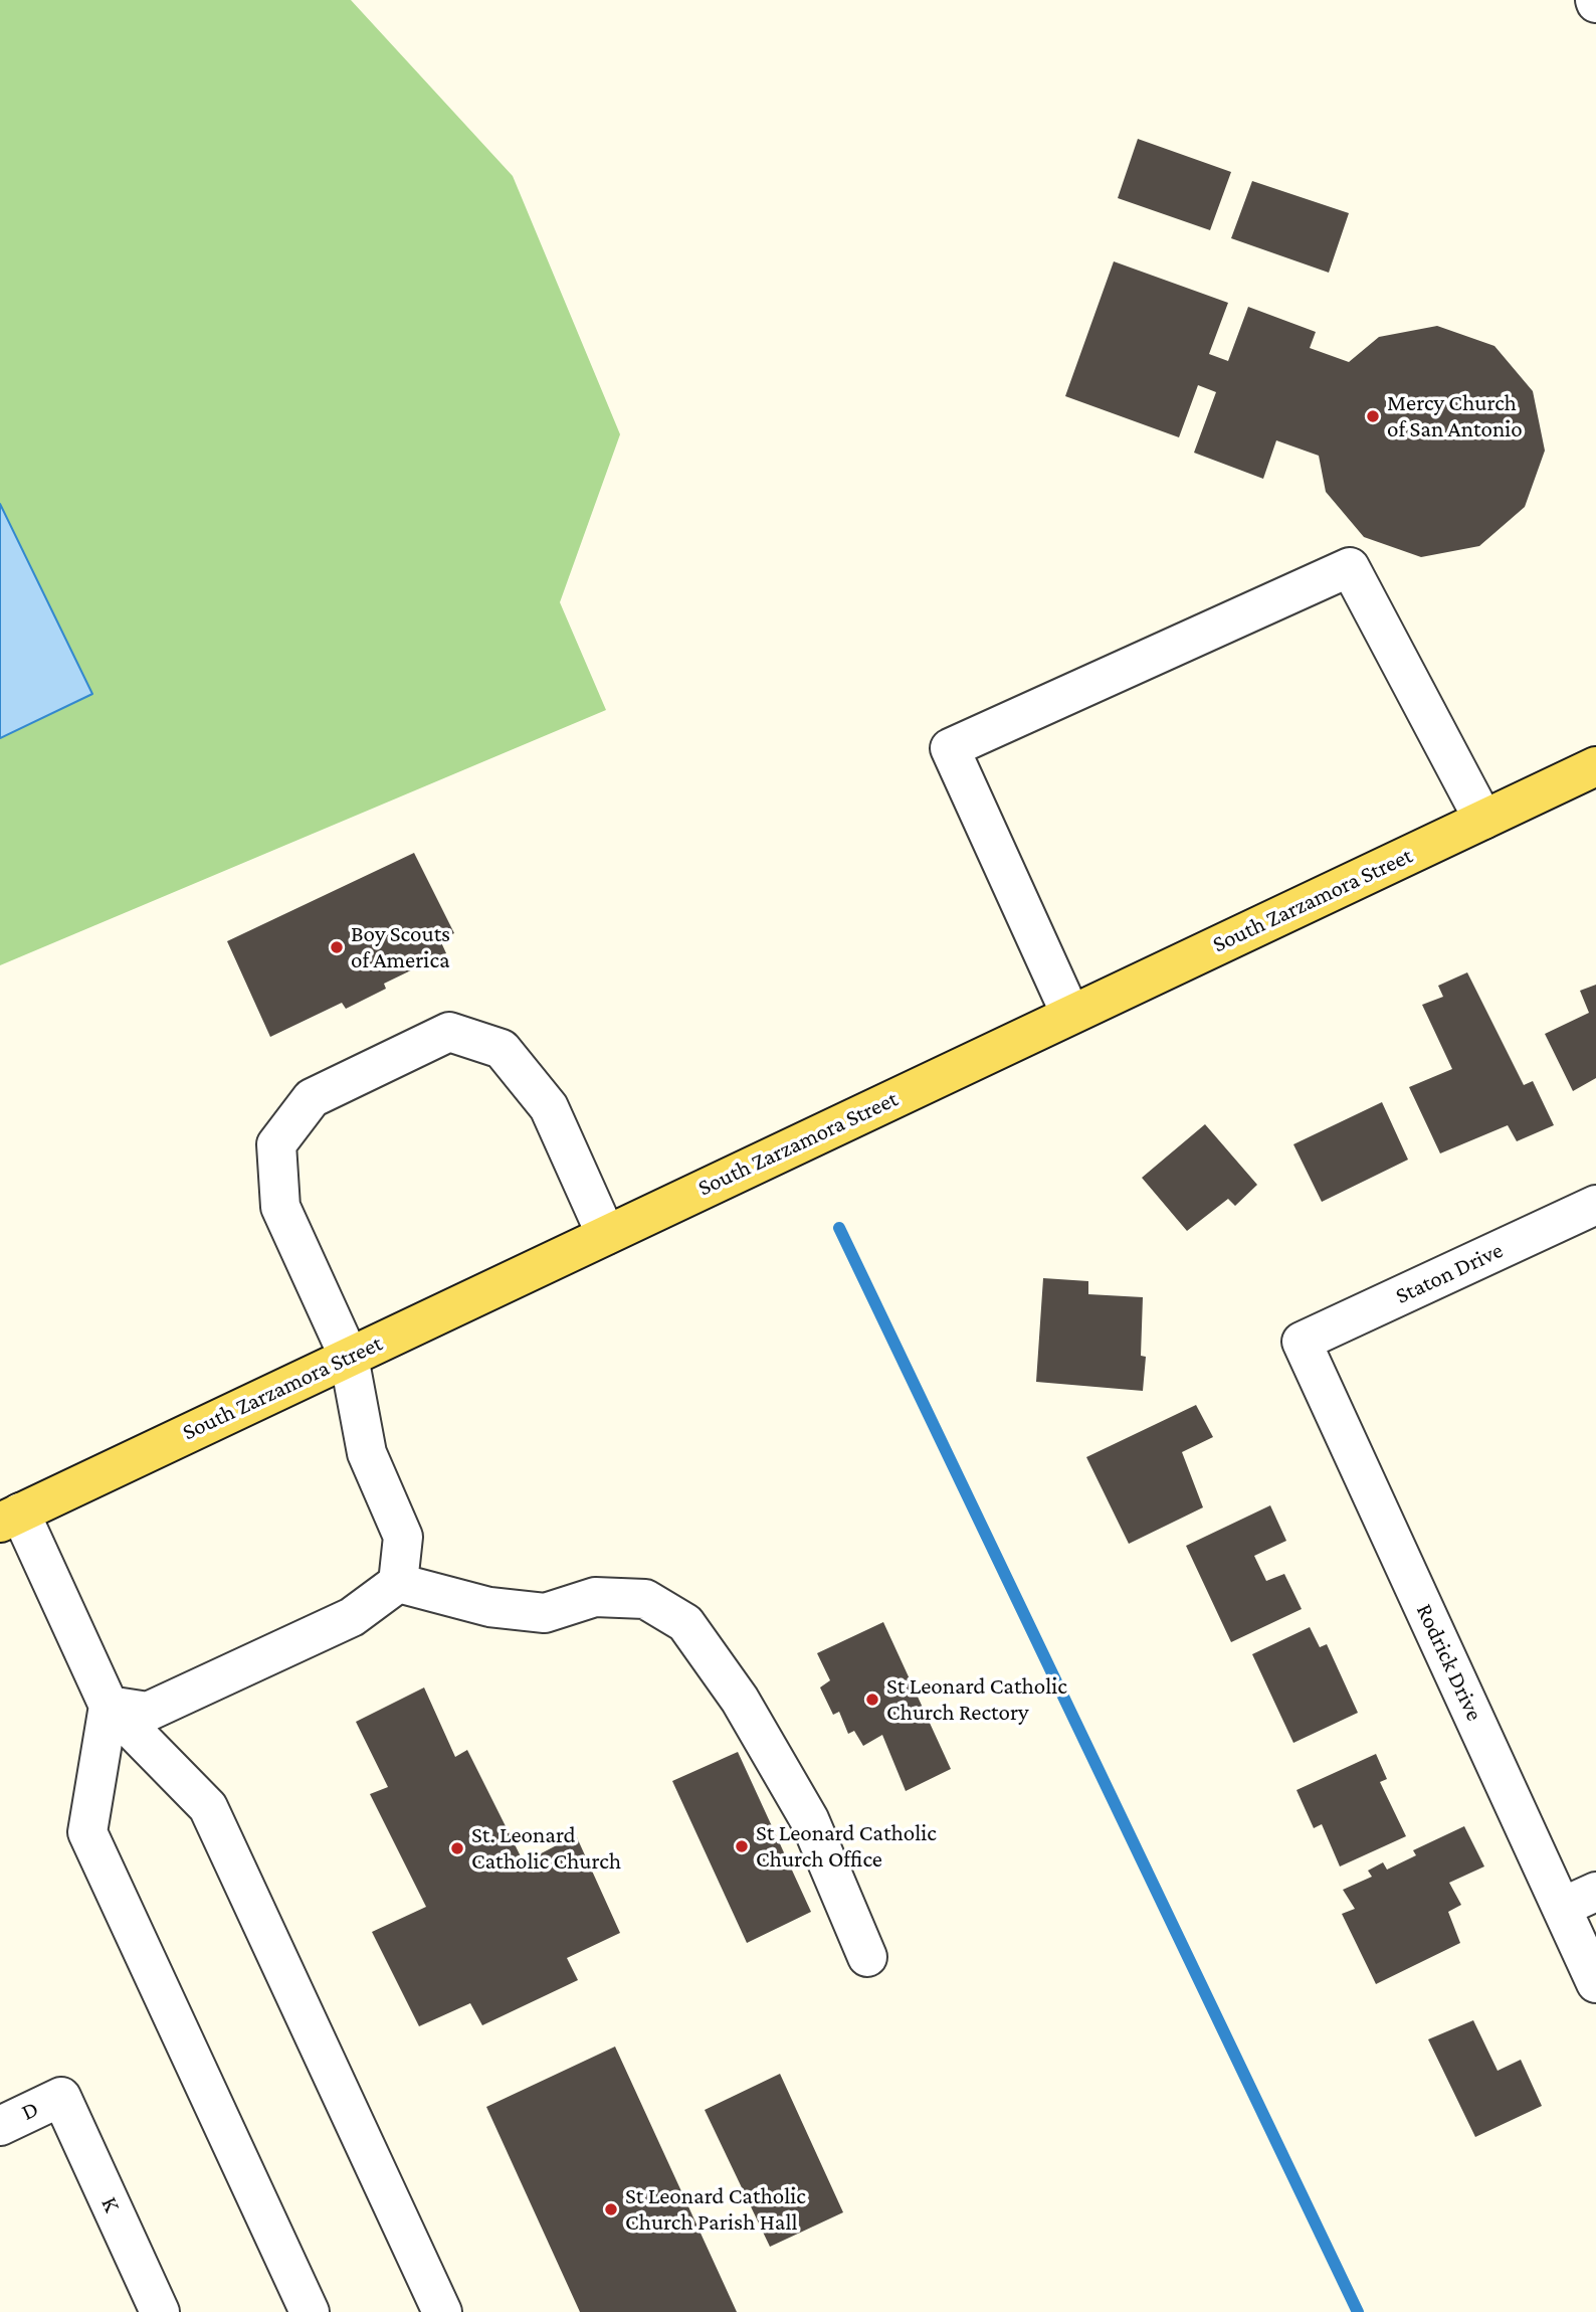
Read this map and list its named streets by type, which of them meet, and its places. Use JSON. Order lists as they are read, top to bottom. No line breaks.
{"streets":{"main road":["South Zarzamora Street"],"street":["Staton Drive","Rodrick Drive","D","K"]},"crossings":[["Staton Drive","Rodrick Drive"],["D","K"]],"places":["Mercy Church of San Antonio","Boy Scouts of America","St Leonard Catholic Church Rectory","St Leonard Catholic Church Office","St. Leonard Catholic Church","St Leonard Catholic Church Parish Hall"]}
